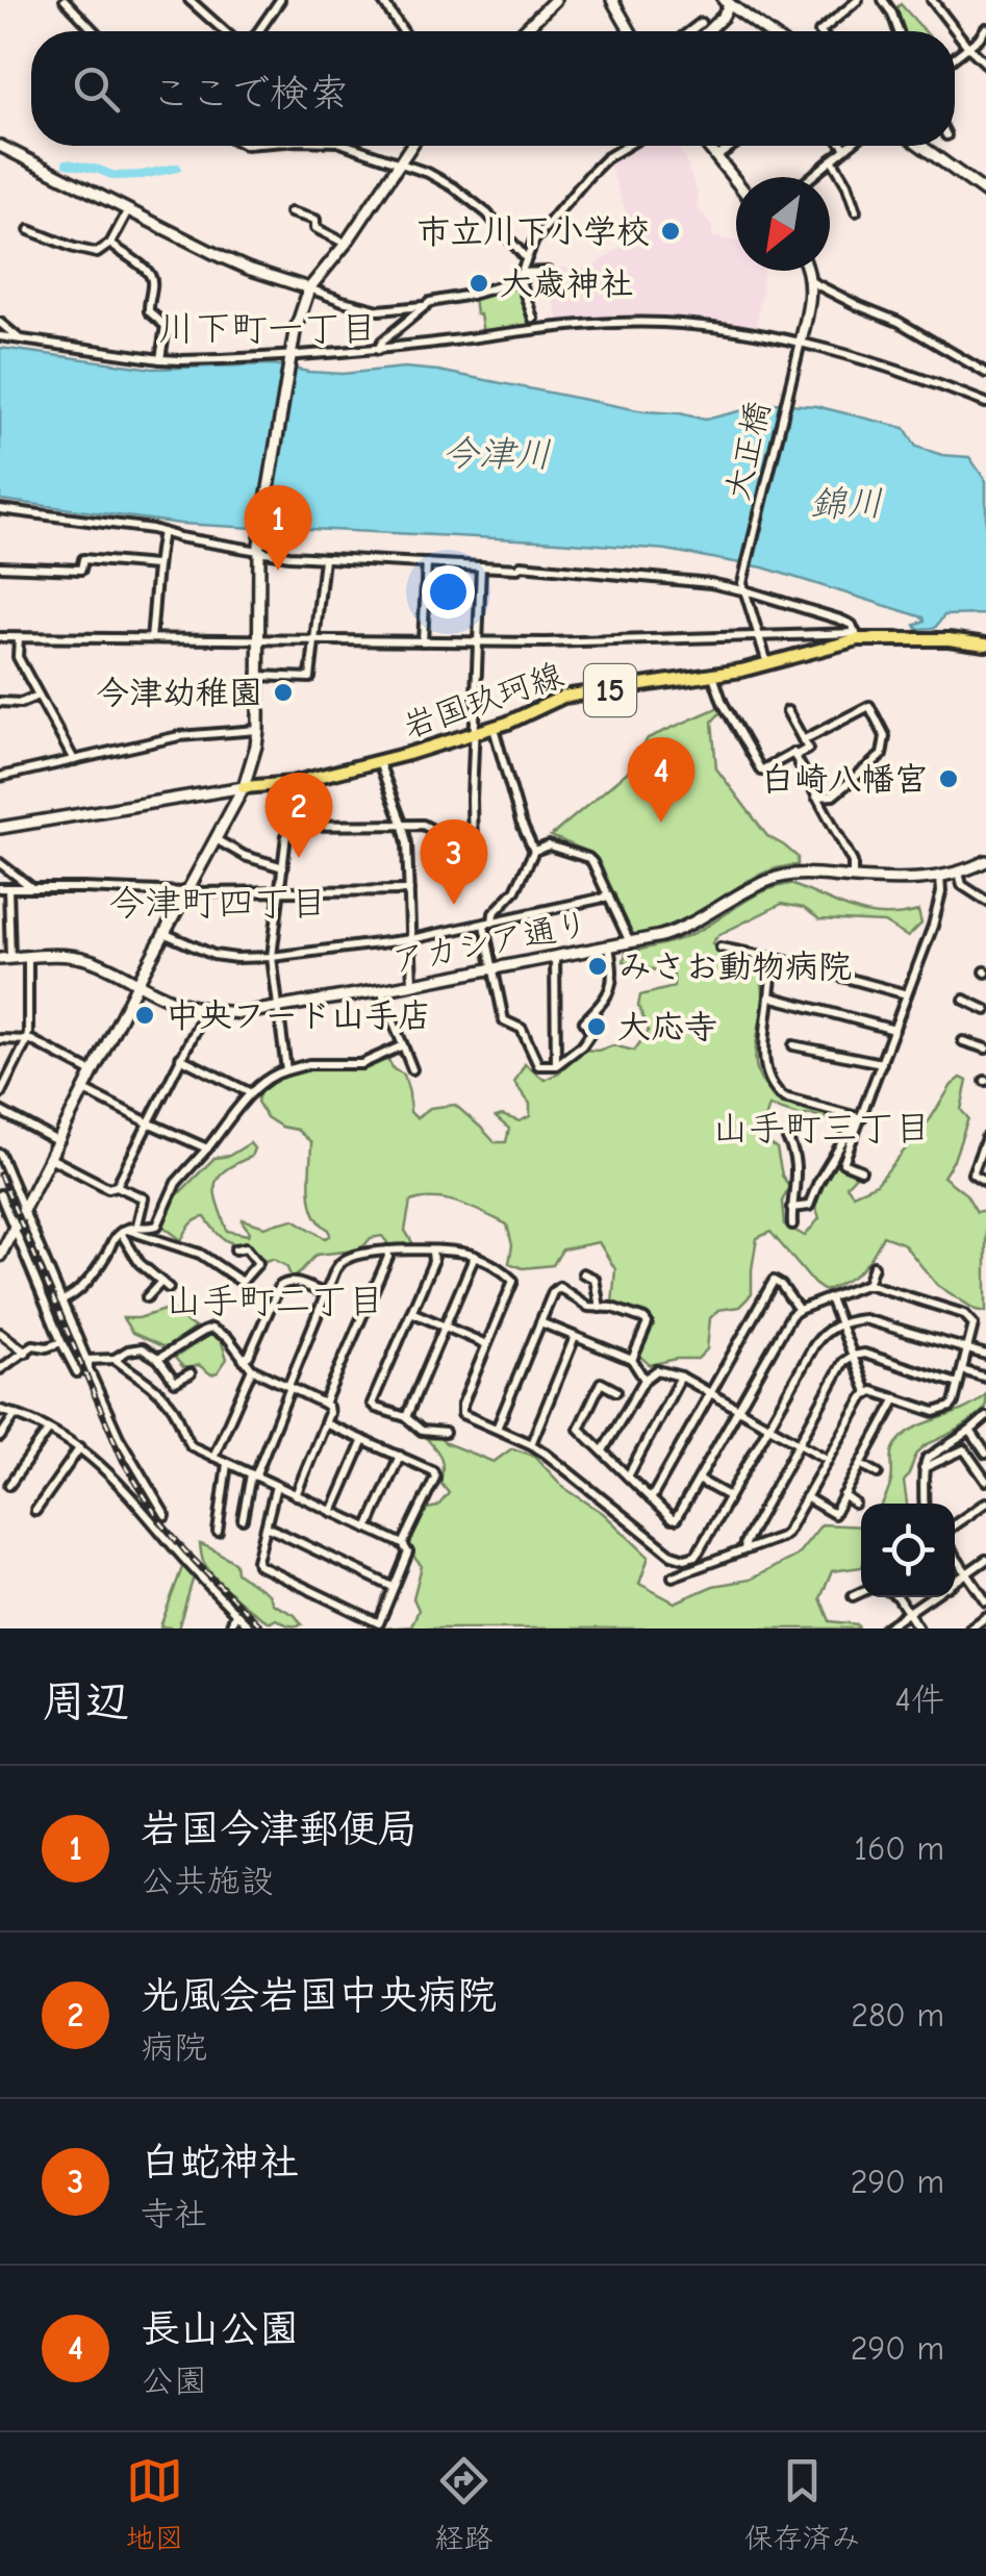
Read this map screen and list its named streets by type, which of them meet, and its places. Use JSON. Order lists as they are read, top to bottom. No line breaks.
{"streets":{"main road":["15","岩国玖珂線"],"street":["大正橋","アカシア通り"]},"districts":["川下町一丁目","今津町四丁目","山手町三丁目","山手町二丁目"],"water":["今津川","錦川"],"places":["市立川下小学校","大歳神社","今津幼稚園","白崎八幡宮","みさお動物病院","中央フード山手店","大応寺"],"north":"bottom left","page":{"search":"ここで検索","pins":["1","4","2","3"],"heading":["周辺","4件"],"list":[{"mark":"1","name":"岩国今津郵便局","note":"公共施設","value":"160 m"},{"mark":"2","name":"光風会岩国中央病院","note":"病院","value":"280 m"},{"mark":"3","name":"白蛇神社","note":"寺社","value":"290 m"},{"mark":"4","name":"長山公園","note":"公園","value":"290 m"}],"nav":["地図","経路","保存済み"]}}
